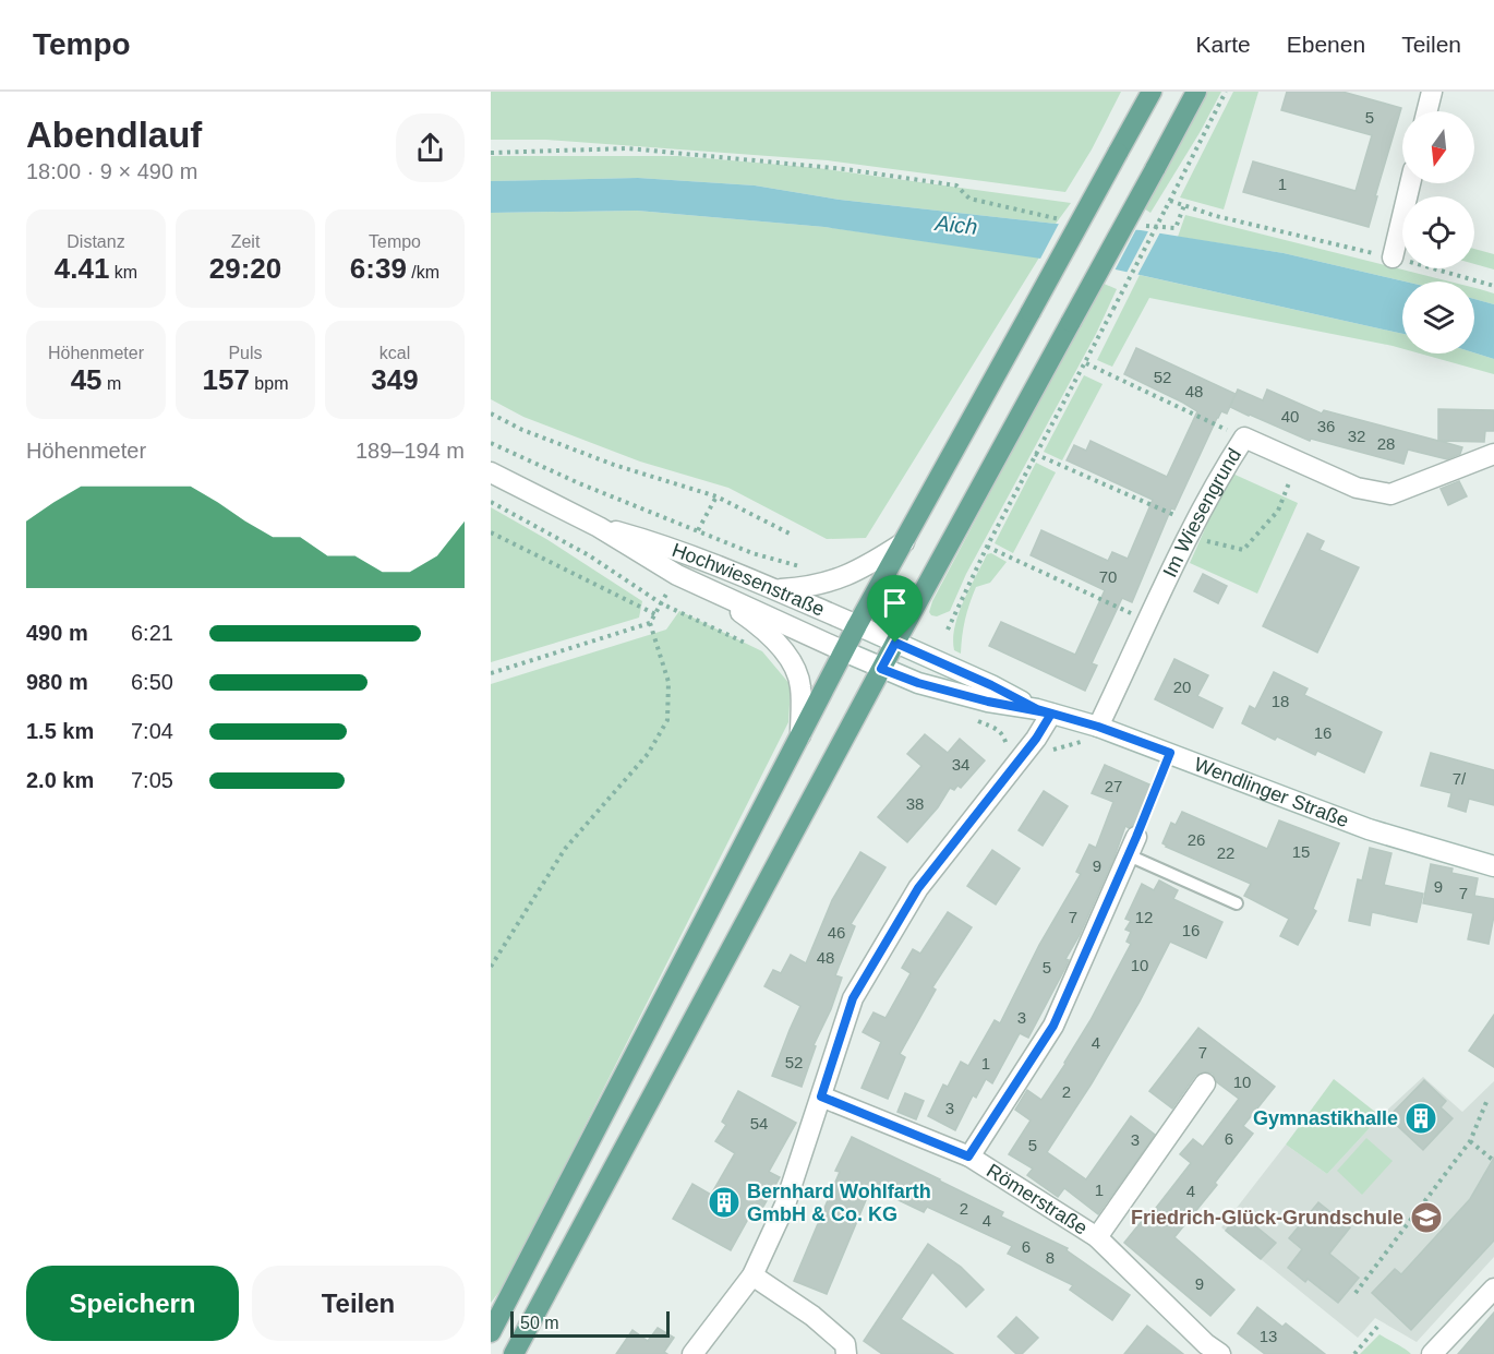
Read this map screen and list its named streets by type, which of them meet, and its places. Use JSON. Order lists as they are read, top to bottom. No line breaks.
{"streets":{"street":["Im Wiesengrund","Hochwiesenstraße","Wendlinger Straße","Römerstraße"]},"crossings":[["Im Wiesengrund","Wendlinger Straße"],["Hochwiesenstraße","Wendlinger Straße"]],"water":["Aich"],"places":{"building":["Gymnastikhalle","Bernhard Wohlfarth GmbH & Co. KG"],"school or university":["Friedrich-Glück-Grundschule"]},"house_numbers":["5","1","52","48","40","36","32","28","70","20","18","16","34","7/","27","38","26","15","22","9","9","7","7","12","16","46","48","10","5","3","4","7","52","1","10","2","3","54","6","3","5","1","4","2","4","6","8","9","13"],"scale_bar":"50 m","north":"bottom","page":{"header":"Tempo","nav":["Karte","Ebenen","Teilen"],"heading":["Abendlauf","18:00 · 9 × 490 m"],"stats":[["Distanz","4.41 km"],["Zeit","29:20"],["Tempo","6:39 /km"],["Höhenmeter","45 m"],["Puls","157 bpm"],["kcal","349"]],"chart":["Höhenmeter","189–194 m"],"list":[{"name":"490 m","note":"6:21"},{"name":"980 m","note":"6:50"},{"name":"1.5 km","note":"7:04"},{"name":"2.0 km","note":"7:05"}],"buttons":["Speichern","Teilen"],"scale":"50 m"}}
